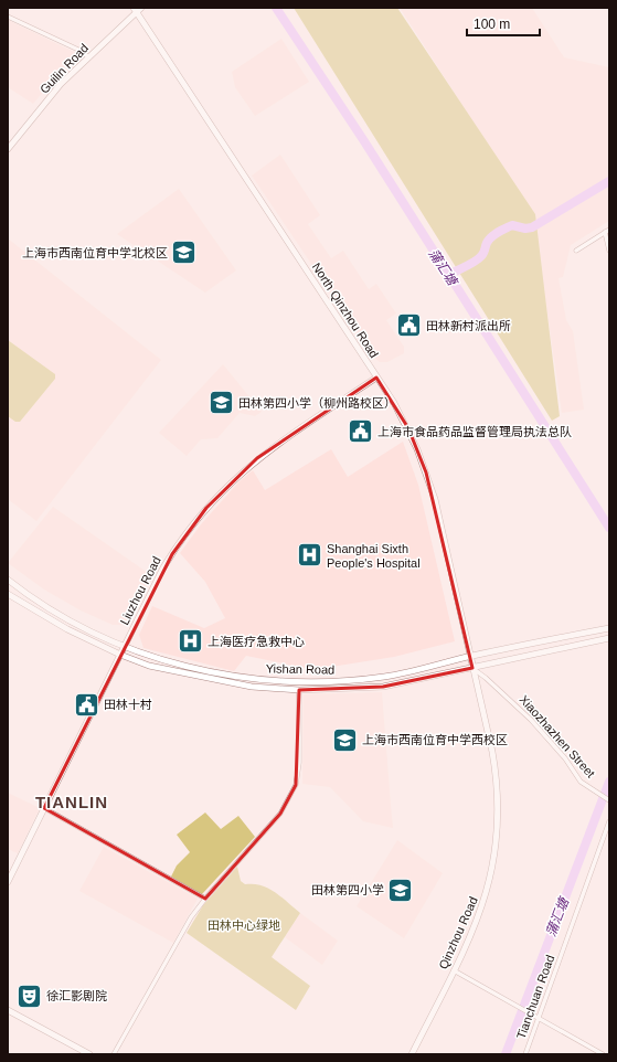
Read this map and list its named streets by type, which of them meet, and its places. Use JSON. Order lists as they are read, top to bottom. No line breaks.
{"streets":{"street":["Guilin Road","North Qinzhou Road","Liuzhou Road","Yishan Road","Xiaozhazhen Street","Qinzhou Road","Tianchuan Road"]},"crossings":[["Guilin Road","North Qinzhou Road"],["North Qinzhou Road","Liuzhou Road"],["North Qinzhou Road","Yishan Road"],["North Qinzhou Road","Qinzhou Road"],["Liuzhou Road","Yishan Road"],["Yishan Road","Xiaozhazhen Street"],["Yishan Road","Qinzhou Road"],["Xiaozhazhen Street","Qinzhou Road"]],"districts":["TIANLIN"],"water":["蒲汇塘"],"parks":["田林中心绿地"],"places":{"school or university":["上海市西南位育中学北校区","田林第四小学（柳州路校区）","上海市西南位育中学西校区","田林第四小学"],"public building":["田林新村派出所","上海市食品药品监督管理局执法总队","田林十村"],"hospital":["Shanghai Sixth People's Hospital","上海医疗急救中心"],"theatre":["徐汇影剧院"]},"scale_bar":"100 m"}
